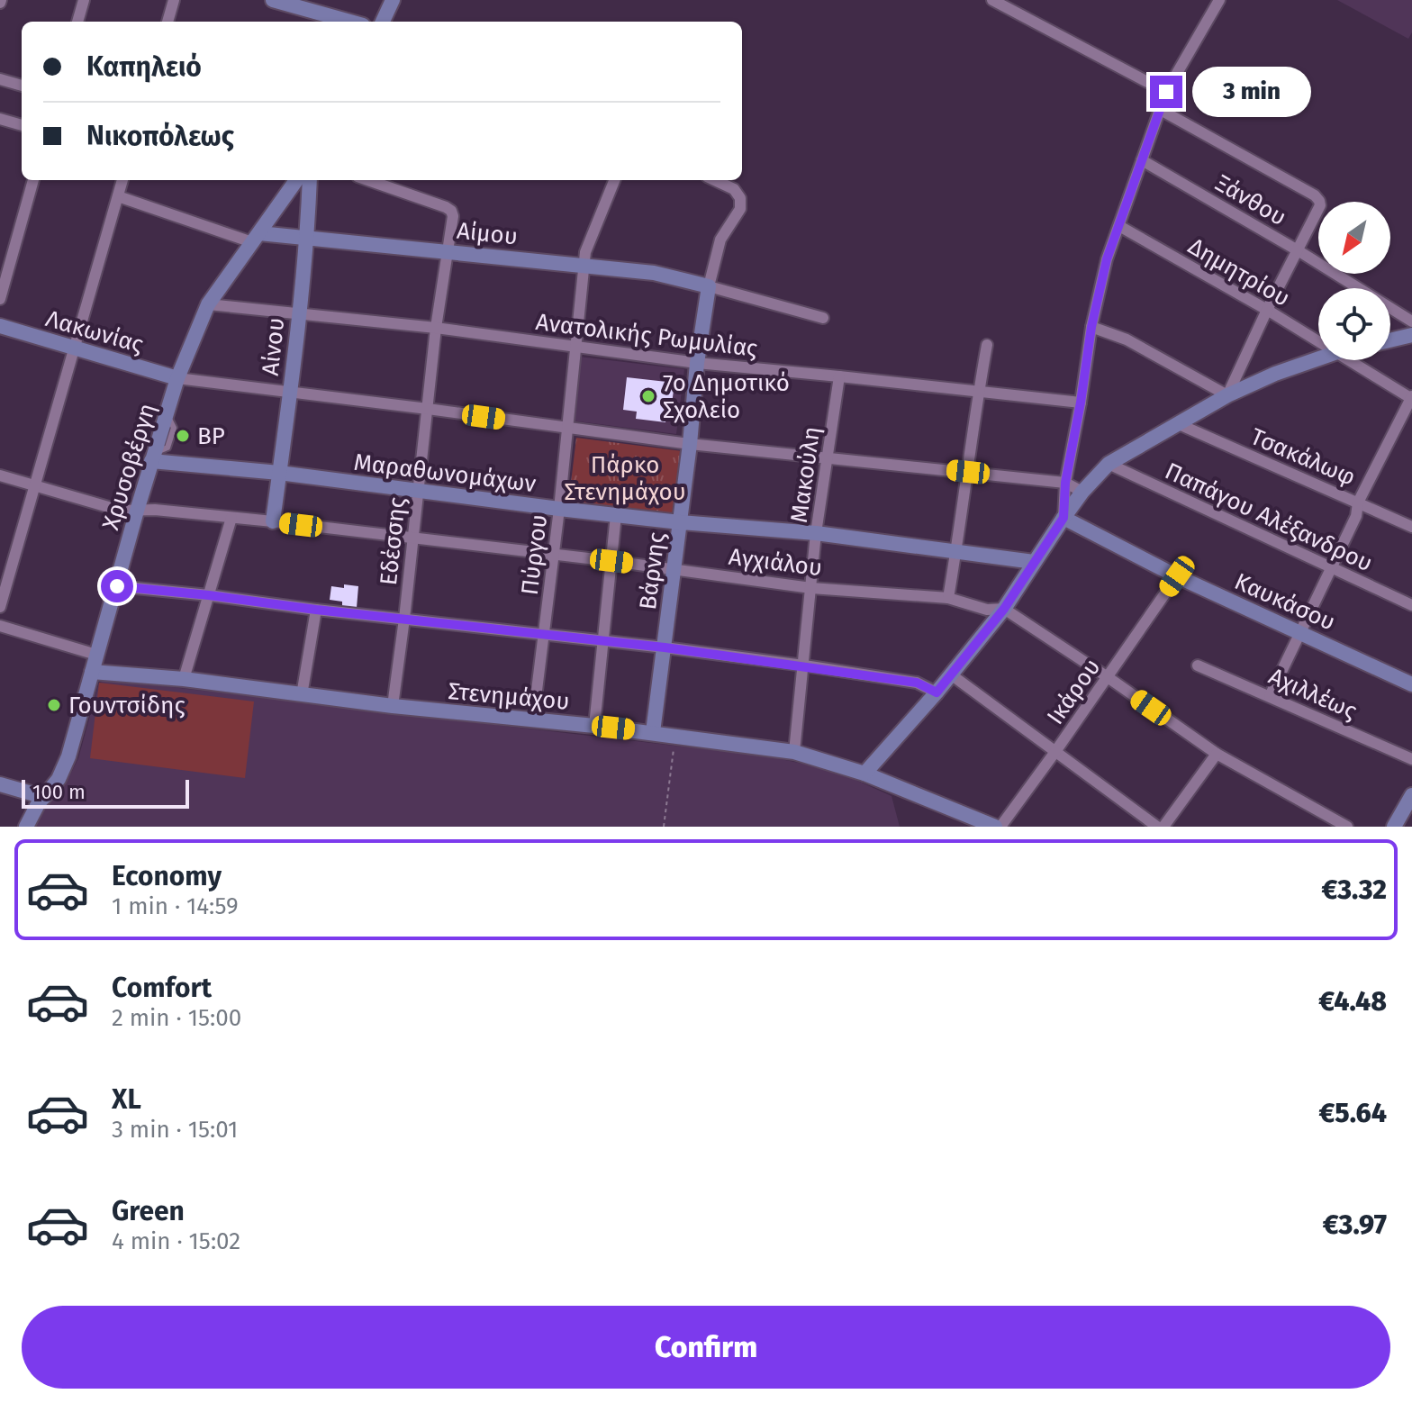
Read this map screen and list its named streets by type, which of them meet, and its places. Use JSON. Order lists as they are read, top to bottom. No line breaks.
{"streets":{"street":["Ξάνθου","Αίμου","Δημητρίου","Λακωνίας","Ανατολικής Ρωμυλίας","Αίνου","Τσακάλωφ","Χρυσοβέργη","Μαραθωνομάχων","Μακούλη","Παπάγου Αλέξανδρου","Εδέσσης","Πύργου","Αγχιάλου","Βάρνης","Καυκάσου","Ικάρου","Αχιλλέως","Στενημάχου"]},"crossings":[["Αίμου","Αίνου"],["Αίμου","Χρυσοβέργη"],["Αίμου","Εδέσσης"],["Αίμου","Πύργου"],["Αίμου","Βάρνης"],["Λακωνίας","Χρυσοβέργη"],["Ανατολικής Ρωμυλίας","Αίνου"],["Ανατολικής Ρωμυλίας","Χρυσοβέργη"],["Ανατολικής Ρωμυλίας","Μακούλη"],["Ανατολικής Ρωμυλίας","Εδέσσης"],["Ανατολικής Ρωμυλίας","Πύργου"],["Ανατολικής Ρωμυλίας","Βάρνης"],["Αίνου","Μαραθωνομάχων"],["Αίνου","Αγχιάλου"],["Χρυσοβέργη","Μαραθωνομάχων"],["Χρυσοβέργη","Αγχιάλου"],["Χρυσοβέργη","Στενημάχου"],["Μαραθωνομάχων","Μακούλη"],["Μαραθωνομάχων","Εδέσσης"],["Μαραθωνομάχων","Πύργου"],["Μαραθωνομάχων","Βάρνης"],["Μακούλη","Αγχιάλου"],["Μακούλη","Στενημάχου"],["Εδέσσης","Αγχιάλου"],["Εδέσσης","Στενημάχου"],["Πύργου","Αγχιάλου"],["Πύργου","Στενημάχου"],["Αγχιάλου","Βάρνης"],["Αγχιάλου","Ικάρου"],["Βάρνης","Στενημάχου"],["Καυκάσου","Ικάρου"],["Ικάρου","Στενημάχου"]],"parks":["Πάρκο Στενημάχου"],"places":["7ο Δημοτικό Σχολείο","BP","Γουντσίδης"],"scale_bar":"100 m","north":"bottom left","page":{"banner":["Καπηλειό","Νικοπόλεως"],"bubble":"3 min","scale":"100 m","list":[{"name":"Economy","note":"1 min · 14:59","value":"€3.32"},{"name":"Comfort","note":"2 min · 15:00","value":"€4.48"},{"name":"XL","note":"3 min · 15:01","value":"€5.64"},{"name":"Green","note":"4 min · 15:02","value":"€3.97"}],"buttons":"Confirm"}}
